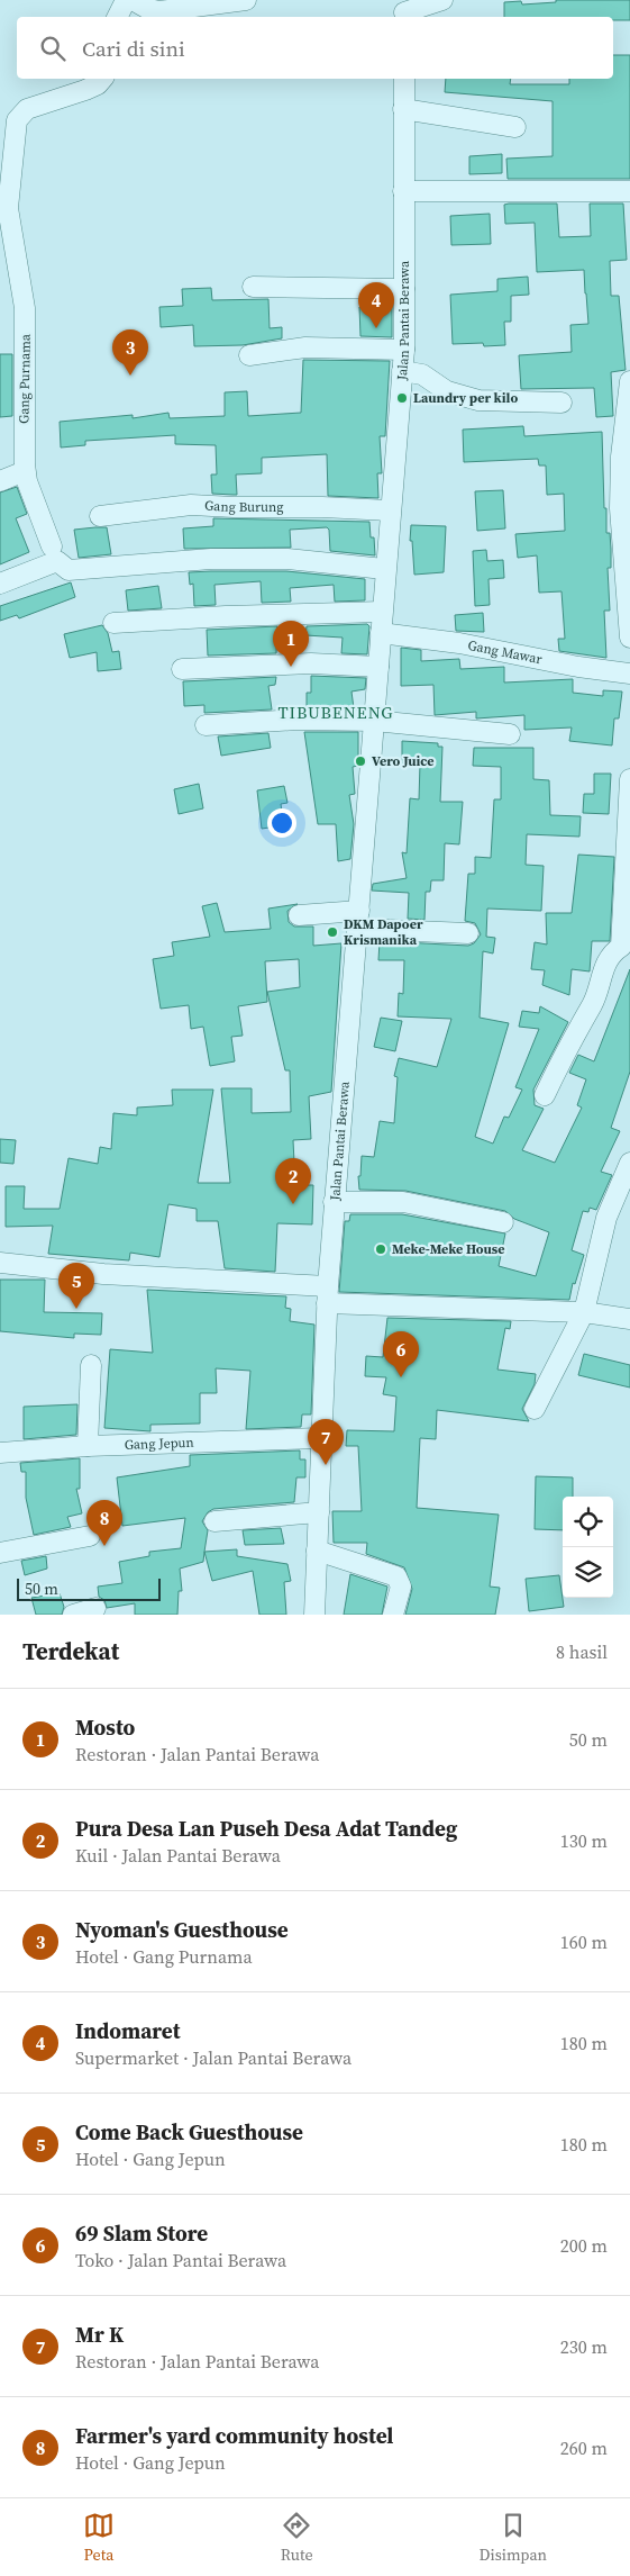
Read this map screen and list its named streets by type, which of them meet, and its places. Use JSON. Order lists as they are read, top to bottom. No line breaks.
{"streets":{"street":["Jalan Pantai Berawa","Gang Purnama","Gang Burung","Gang Mawar","Gang Jepun"]},"crossings":[["Jalan Pantai Berawa","Gang Burung"],["Jalan Pantai Berawa","Gang Mawar"],["Jalan Pantai Berawa","Gang Jepun"]],"districts":["TIBUBENENG"],"places":["Laundry per kilo","Vero Juice","DKM Dapoer Krismanika","Meke-Meke House"],"scale_bar":"50 m","page":{"search":"Cari di sini","pins":["4","3","1","2","5","6","7","8"],"scale":"50 m","heading":["Terdekat","8 hasil"],"list":[{"mark":"1","name":"Mosto","note":"Restoran · Jalan Pantai Berawa","value":"50 m"},{"mark":"2","name":"Pura Desa Lan Puseh Desa Adat Tandeg","note":"Kuil · Jalan Pantai Berawa","value":"130 m"},{"mark":"3","name":"Nyoman's Guesthouse","note":"Hotel · Gang Purnama","value":"160 m"},{"mark":"4","name":"Indomaret","note":"Supermarket · Jalan Pantai Berawa","value":"180 m"},{"mark":"5","name":"Come Back Guesthouse","note":"Hotel · Gang Jepun","value":"180 m"},{"mark":"6","name":"69 Slam Store","note":"Toko · Jalan Pantai Berawa","value":"200 m"},{"mark":"7","name":"Mr K","note":"Restoran · Jalan Pantai Berawa","value":"230 m"},{"mark":"8","name":"Farmer's yard community hostel","note":"Hotel · Gang Jepun","value":"260 m"}],"nav":["Peta","Rute","Disimpan"]}}
